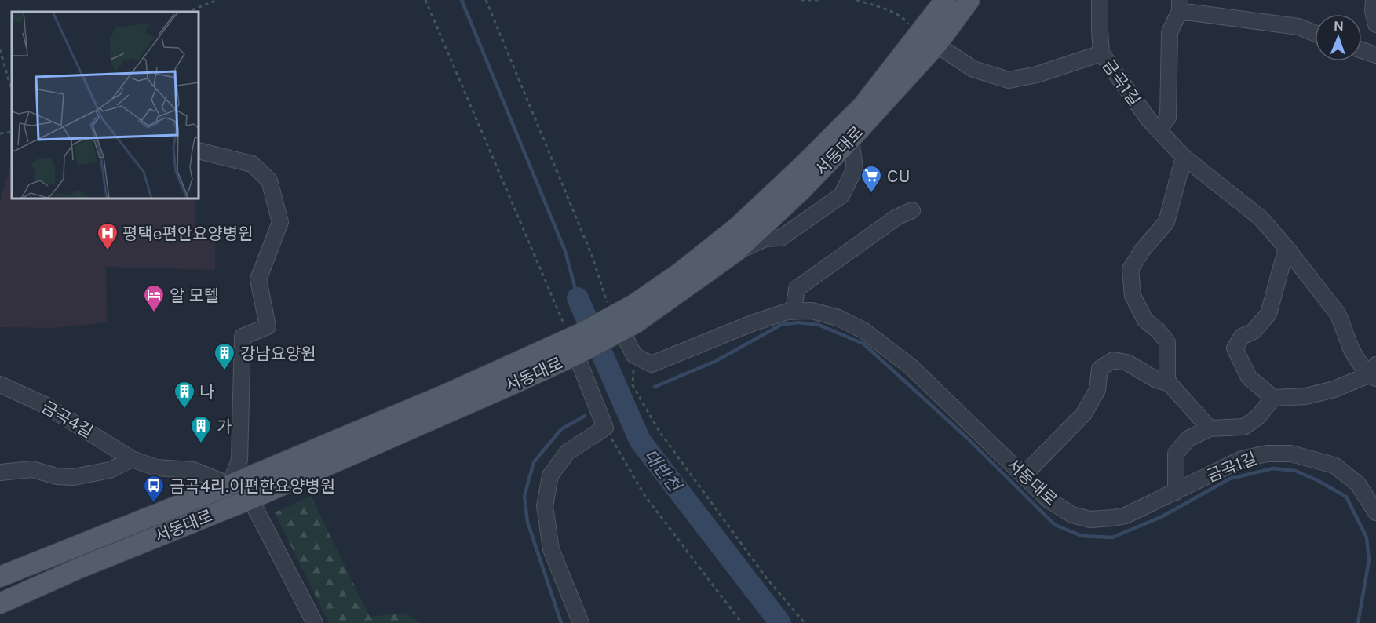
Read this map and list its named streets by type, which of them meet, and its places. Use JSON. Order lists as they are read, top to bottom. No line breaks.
{"streets":{"main road":["서동대로"],"street":["금곡1길","금곡4길"]},"crossings":[["금곡1길","서동대로"],["서동대로","금곡4길"]],"water":["대반천"],"places":{"supermarket":["CU"],"hospital":["평택e편안요양병원"],"hotel":["알 모텔"],"building":["강남요양원","나","가"],"bus stop":["금곡4리.이편한요양병원"]},"north":"top"}
